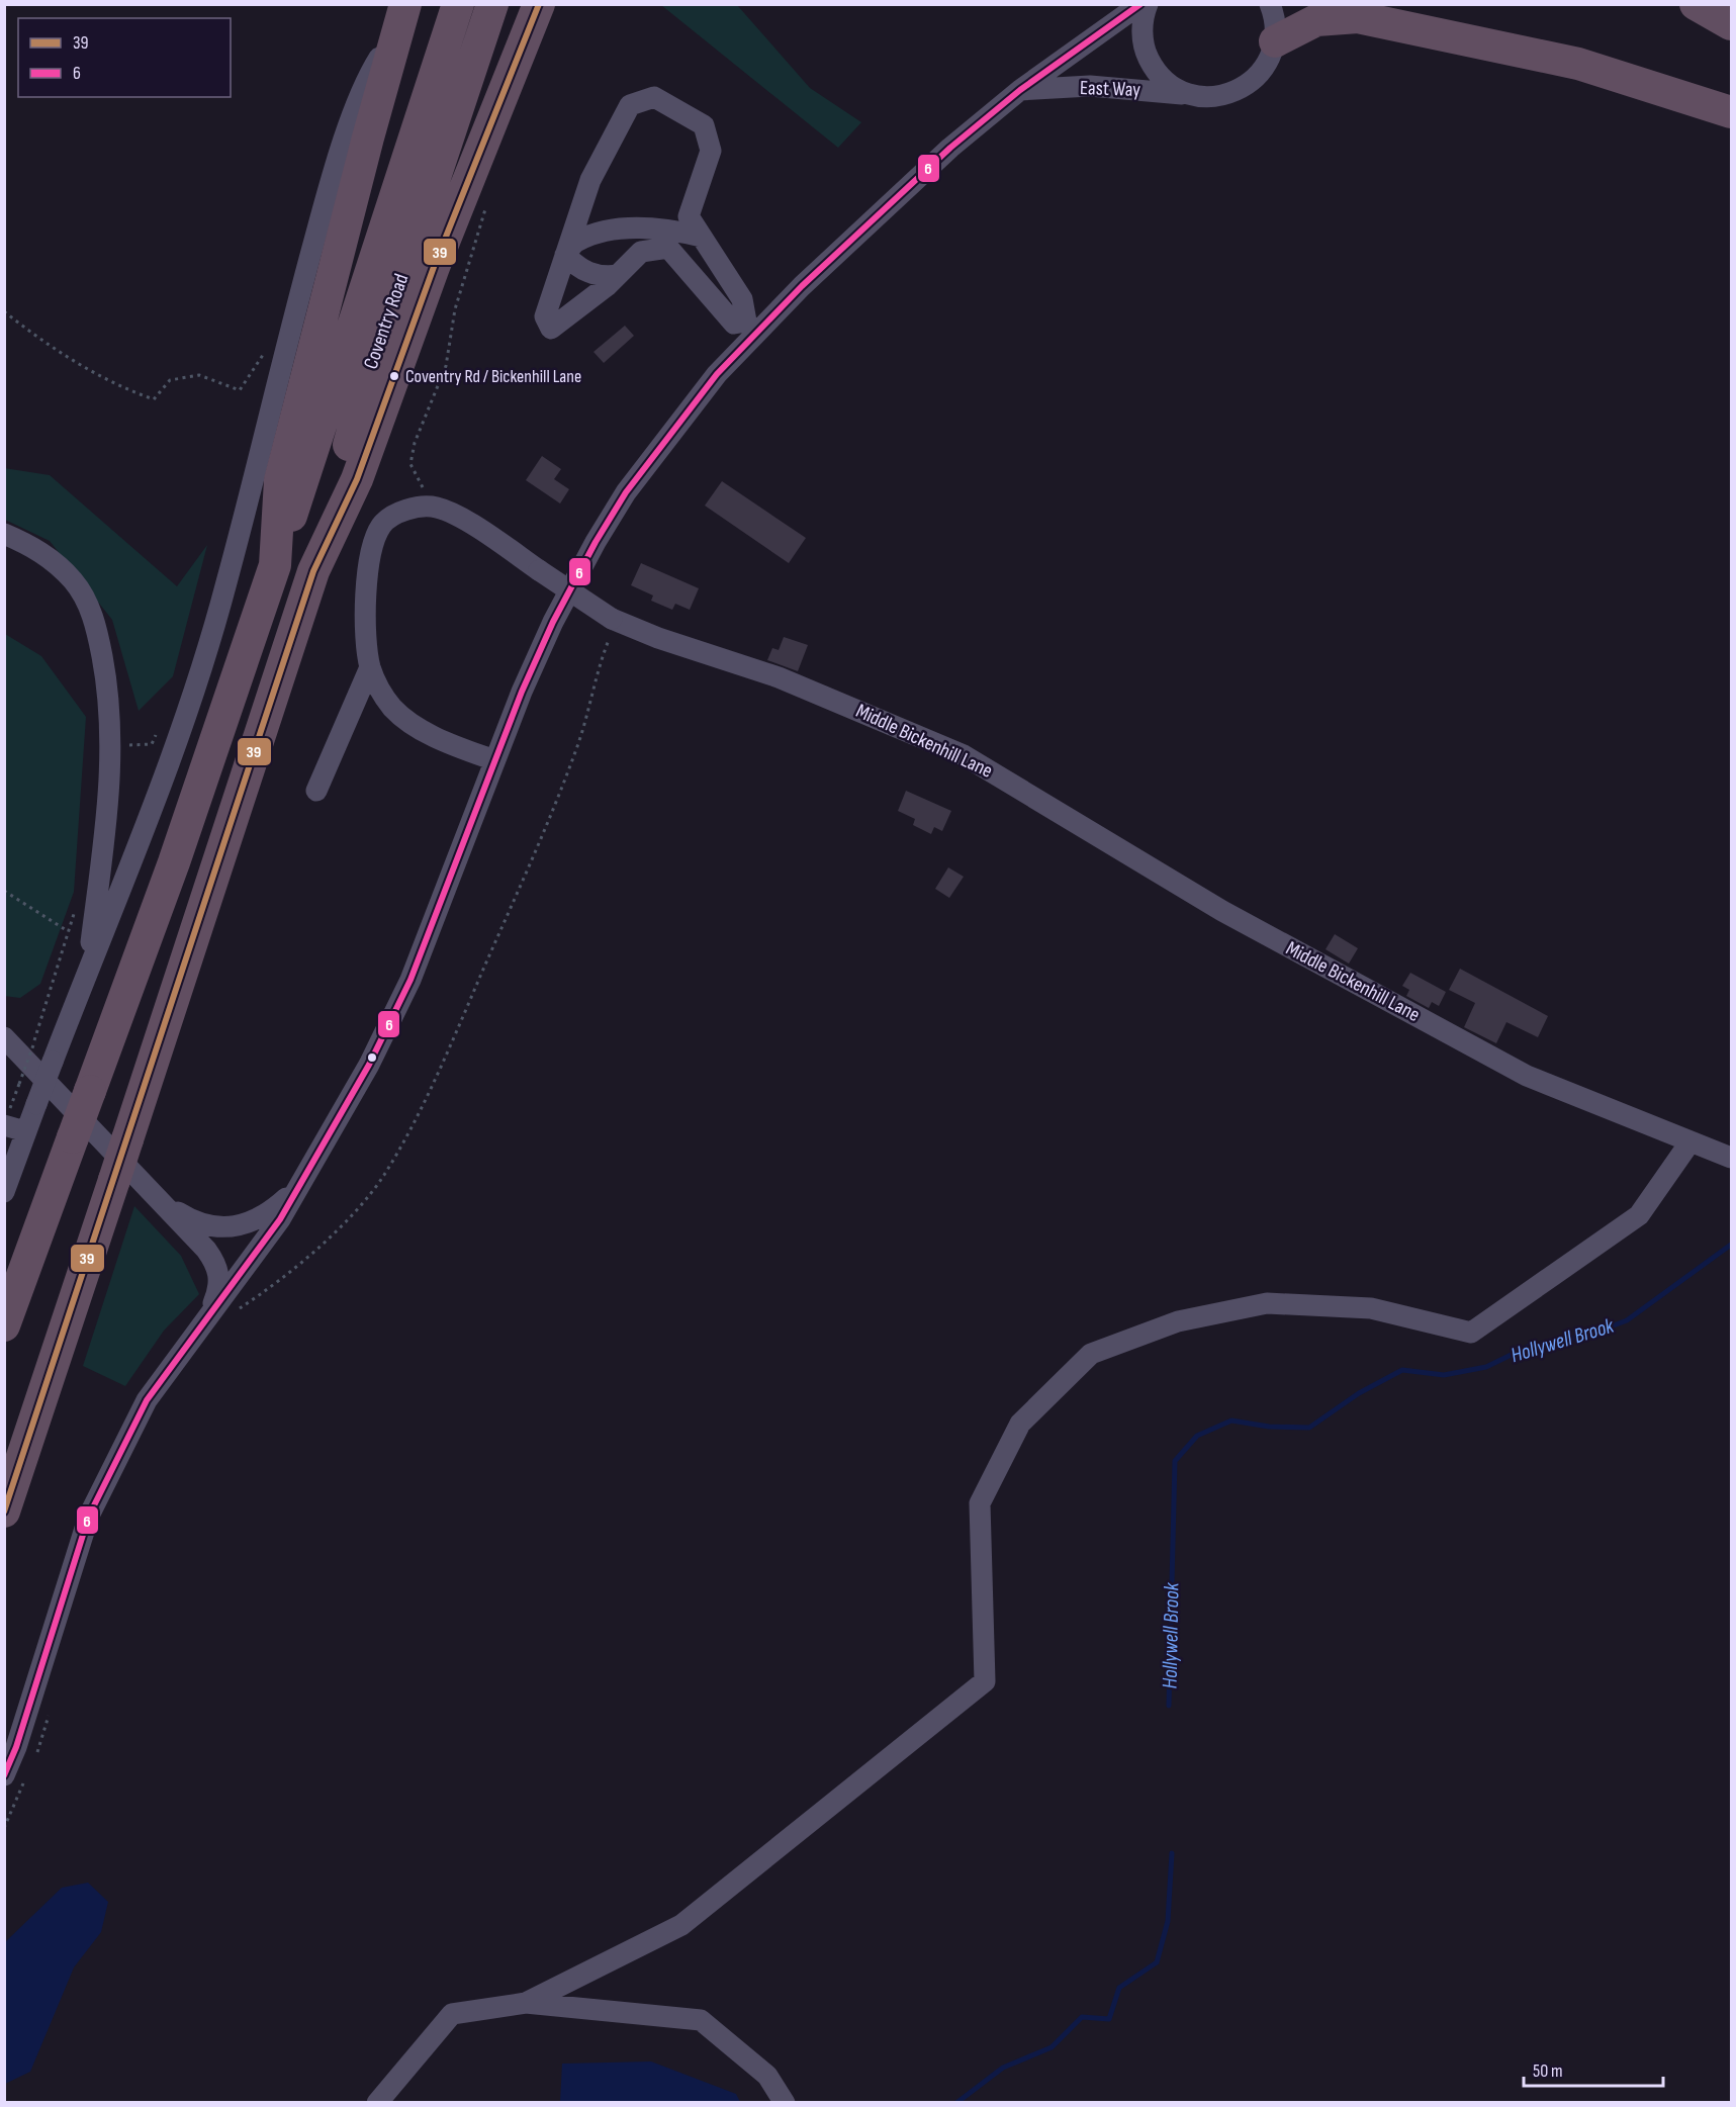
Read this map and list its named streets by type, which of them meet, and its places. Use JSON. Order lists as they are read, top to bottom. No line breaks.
{"streets":{"highway":["Coventry Road"],"street":["East Way","Middle Bickenhill Lane"]},"crossings":[["East Way","Middle Bickenhill Lane"]],"water":["Hollywell Brook"],"places":["Coventry Rd / Bickenhill Lane"],"lines":["transit line 39","transit line 6"],"legend":["39","6"],"scale_bar":"50 m"}
